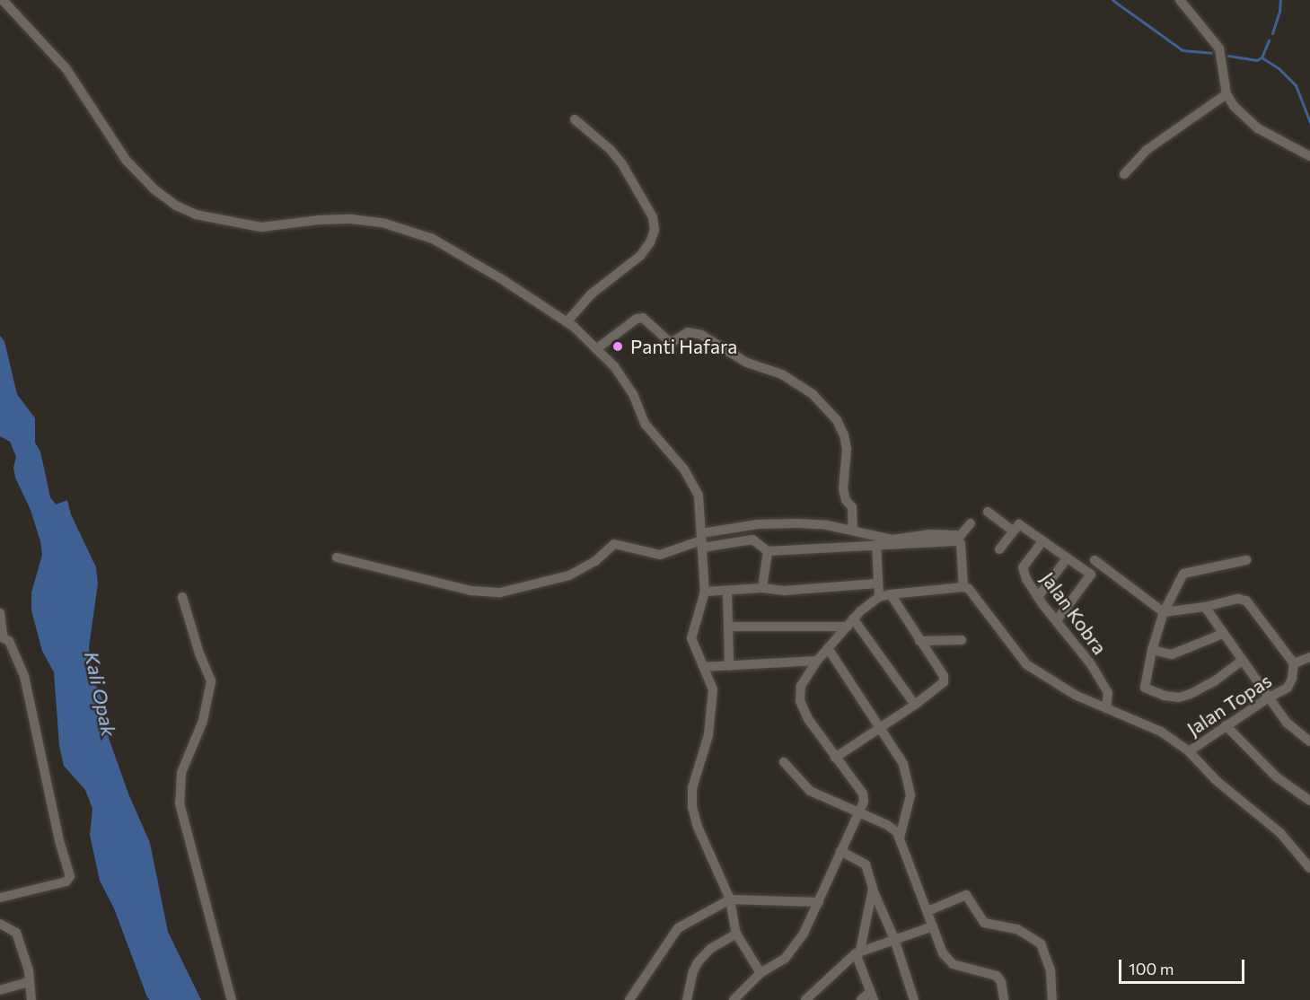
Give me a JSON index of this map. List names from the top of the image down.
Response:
{
  "streets": {
    "street": ["Jalan Kobra", "Jalan Topas"]
  },
  "water": ["Kali Opak"],
  "places": ["Panti Hafara"],
  "scale_bar": "100 m"
}
